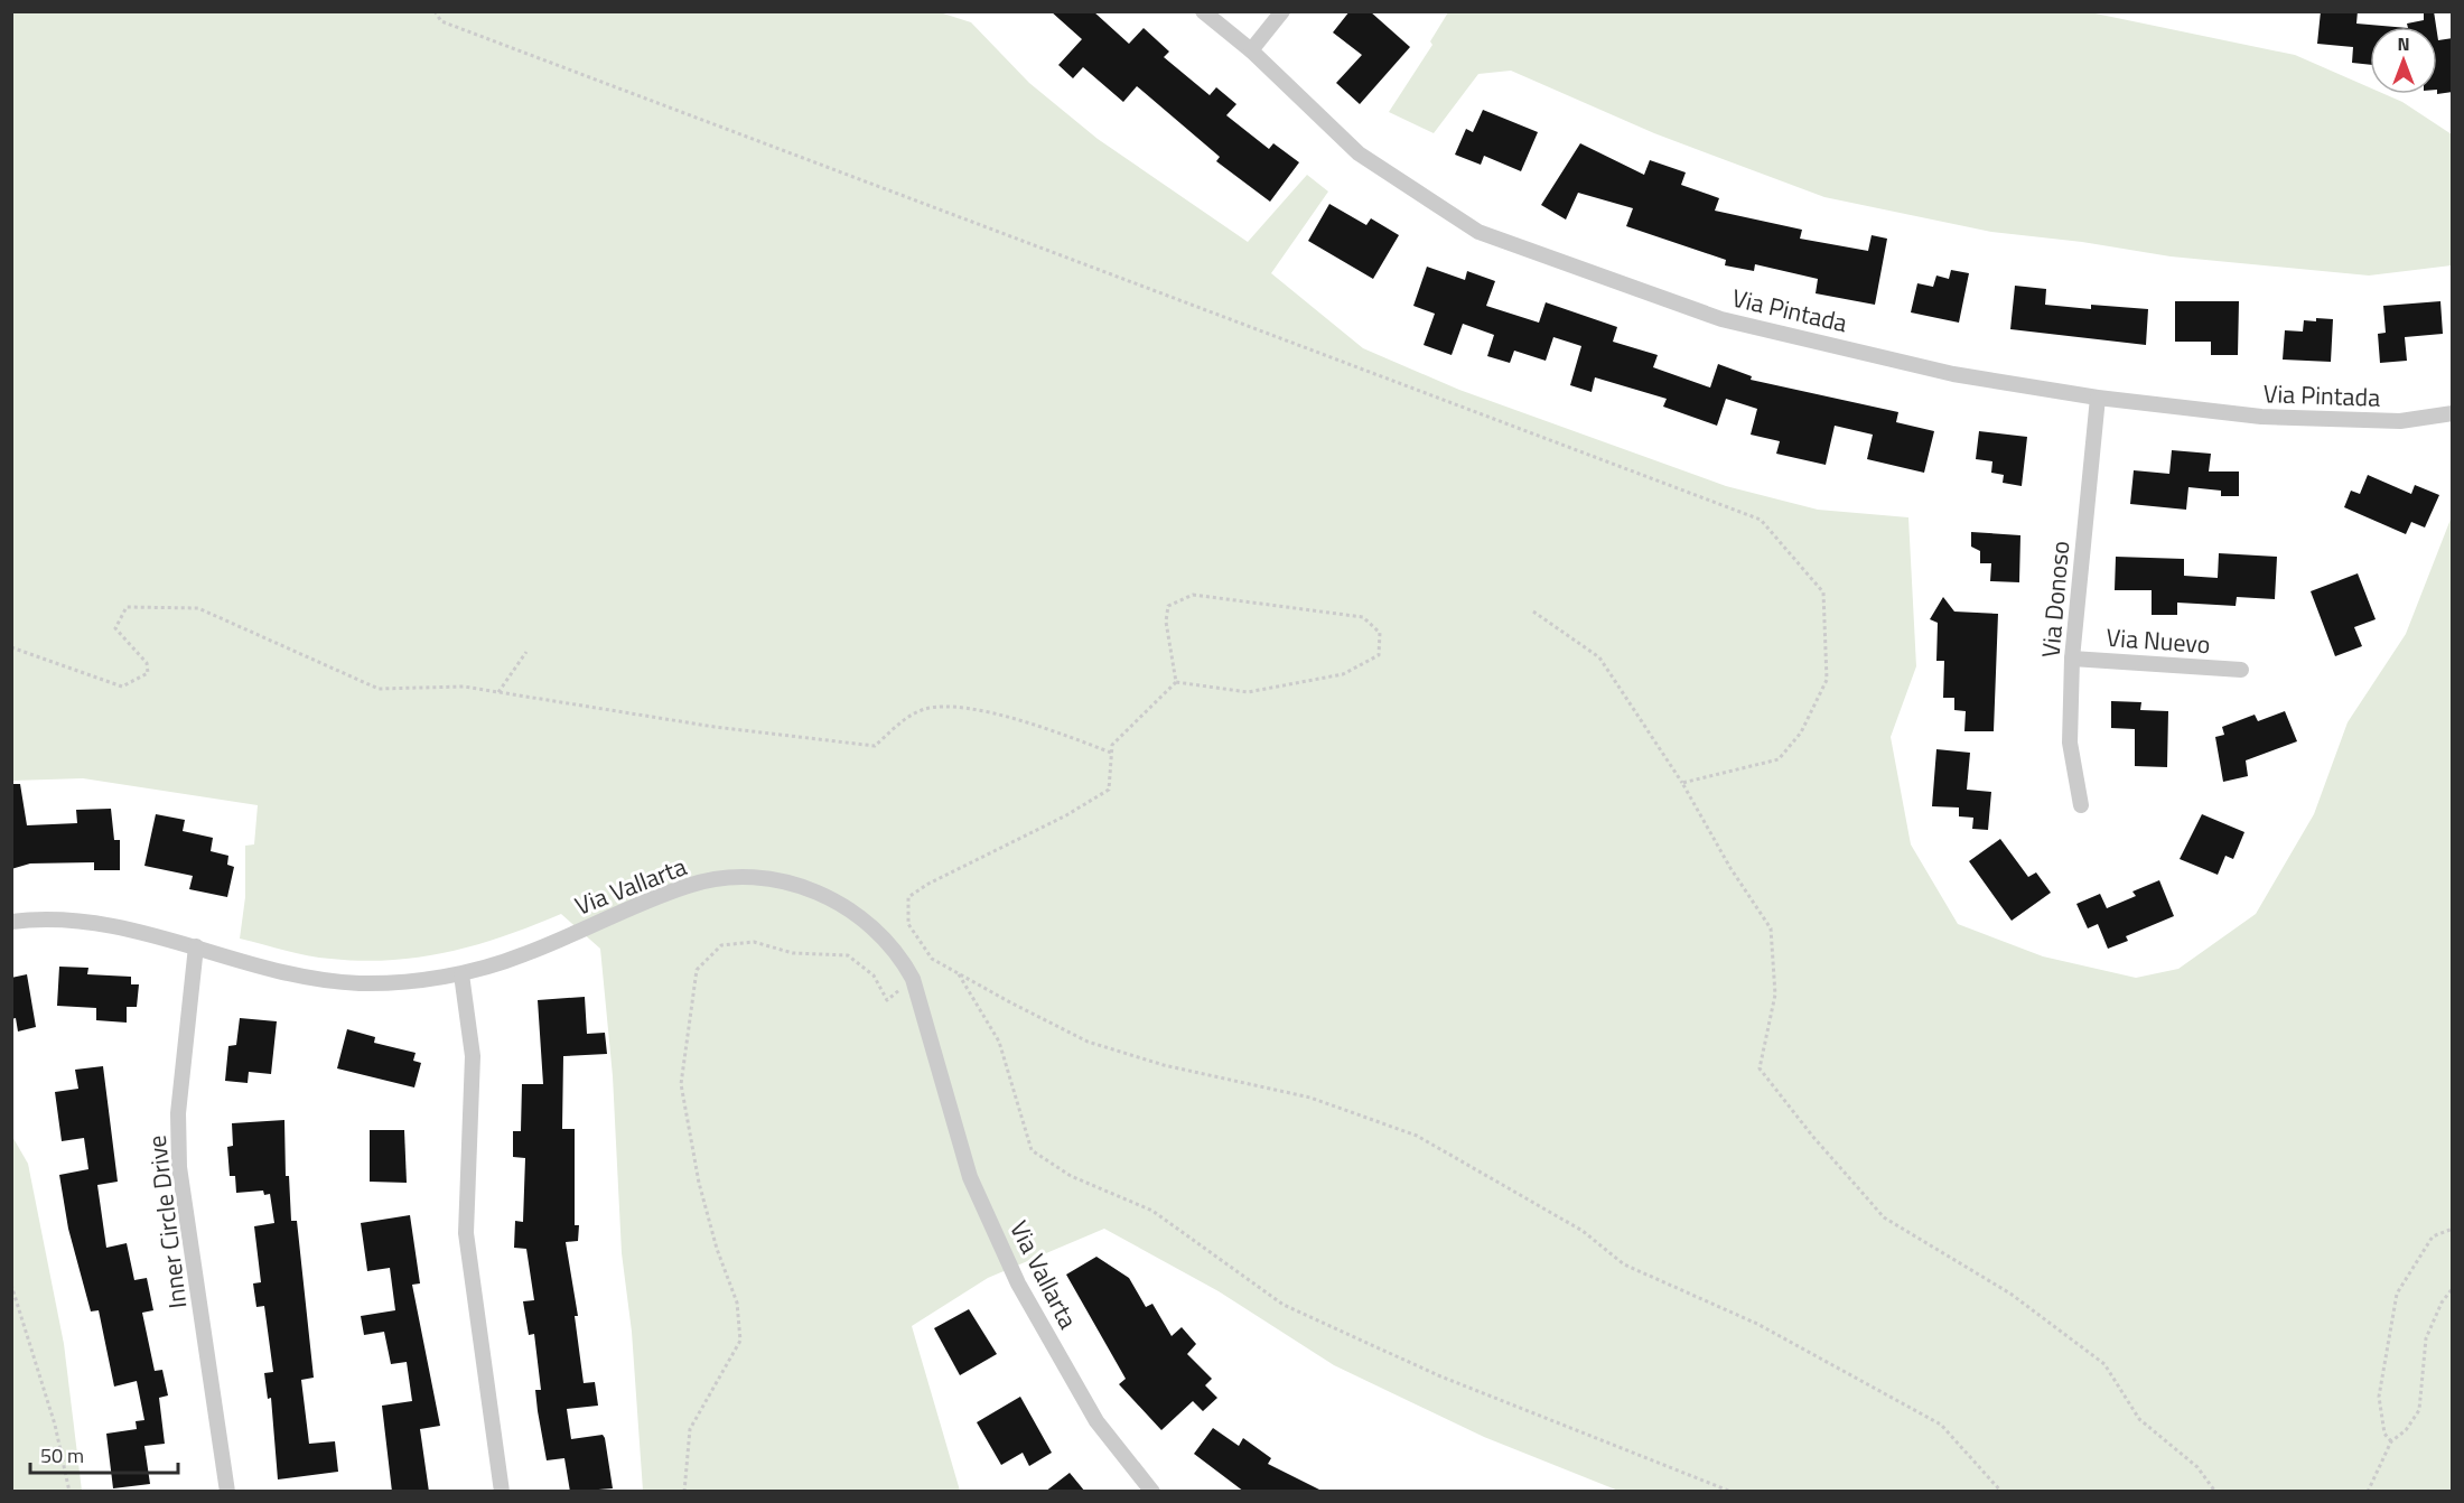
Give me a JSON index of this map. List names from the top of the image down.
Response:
{
  "streets": {
    "street": [
      "Via Pintada",
      "Via Donoso",
      "Via Nuevo",
      "Via Vallarta",
      "Inner Circle Drive"
    ]
  },
  "crossings": [
    ["Via Pintada", "Via Donoso"],
    ["Via Donoso", "Via Nuevo"],
    ["Via Vallarta", "Inner Circle Drive"]
  ],
  "scale_bar": "50 m",
  "north": "top"
}
